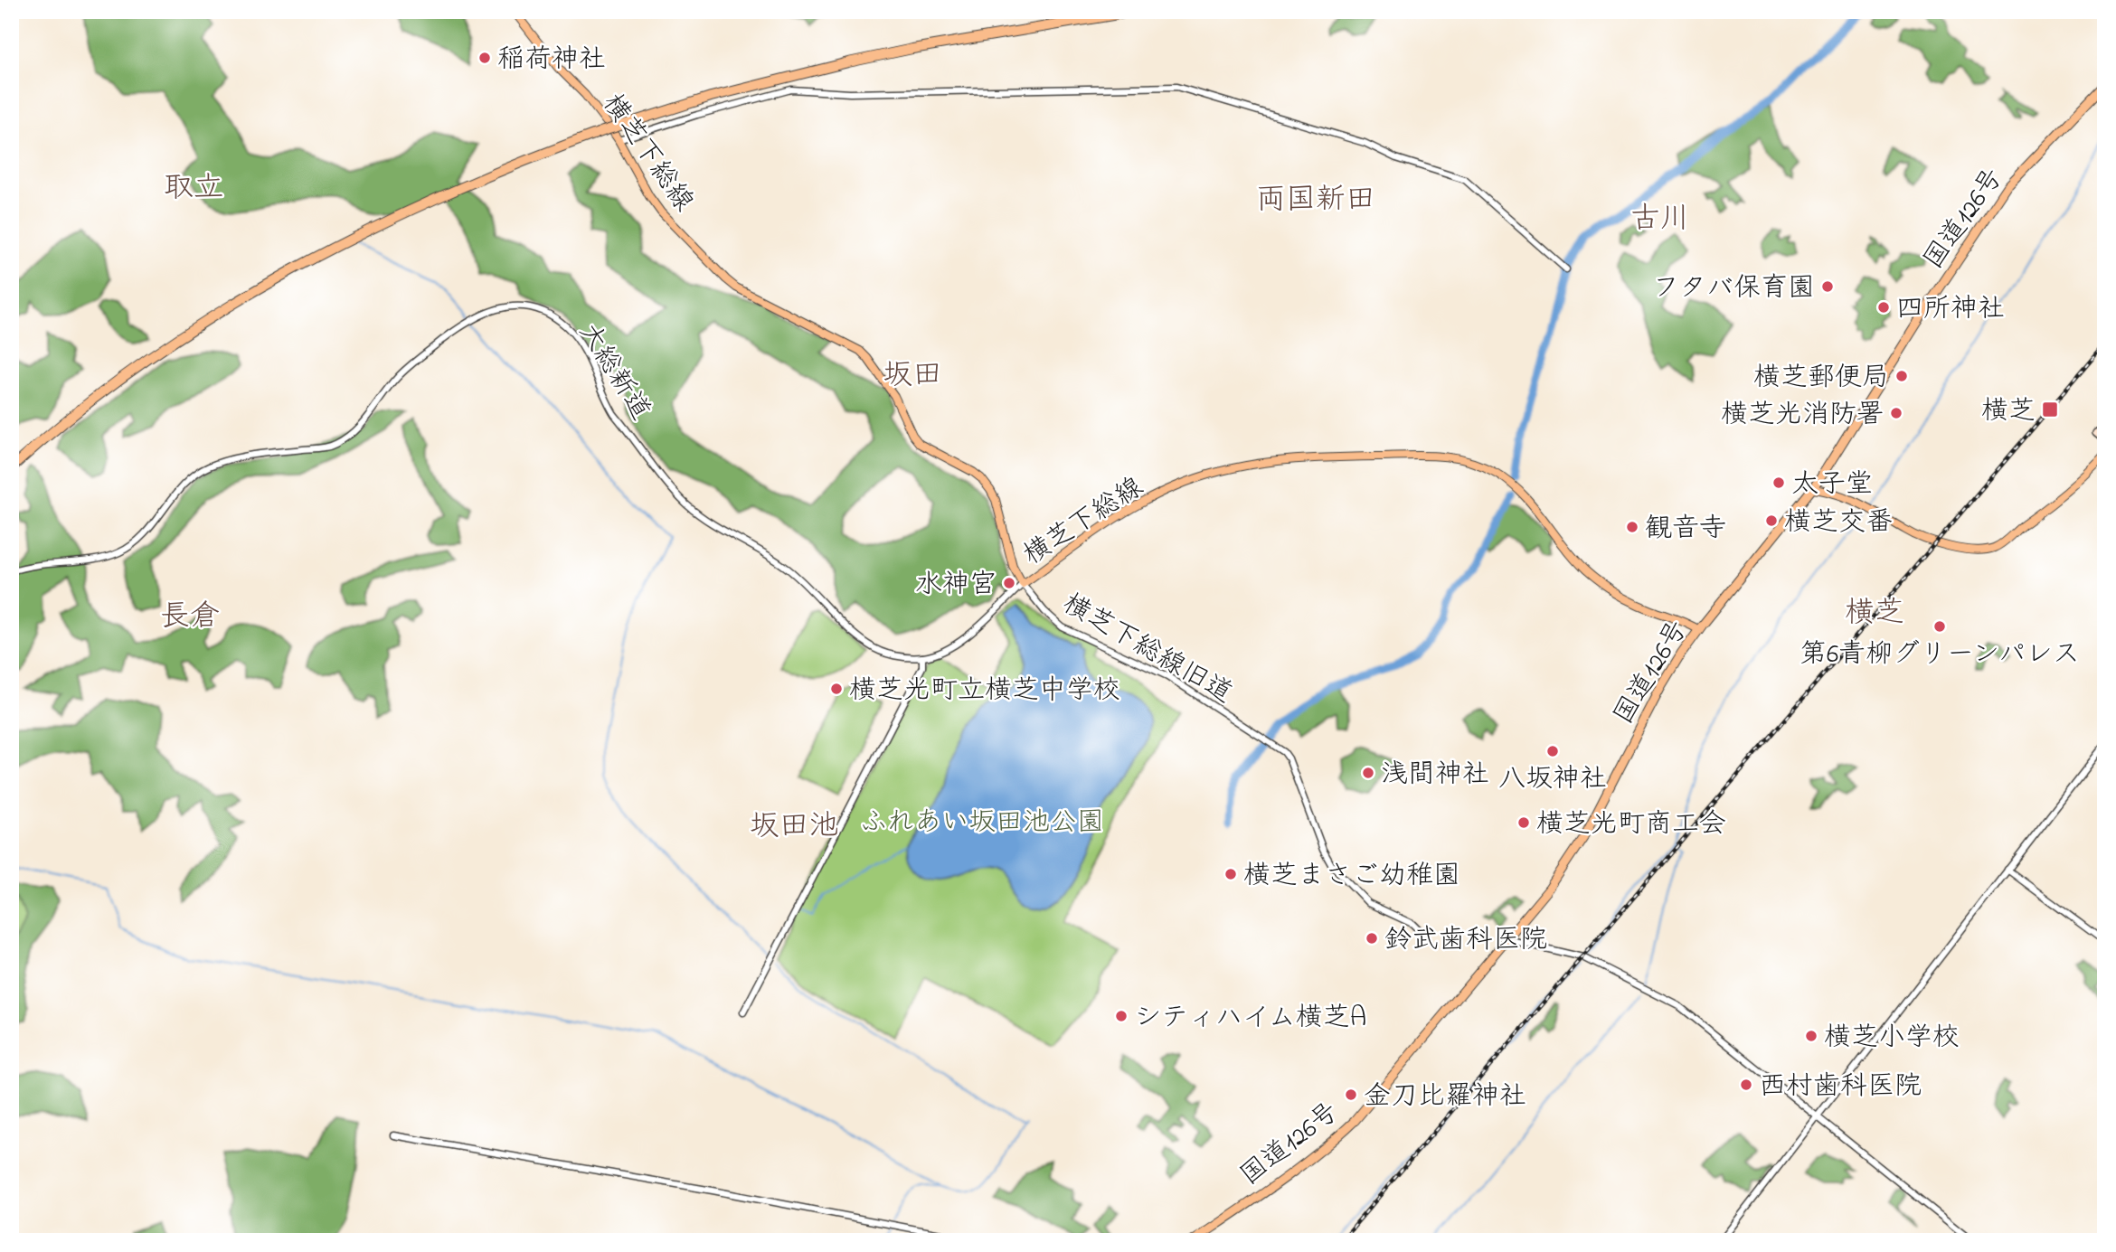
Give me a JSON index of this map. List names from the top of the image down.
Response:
{
  "streets": {
    "highway": ["国道126号"],
    "main road": ["横芝下総線"],
    "street": ["大総新道", "横芝下総線旧道"]
  },
  "crossings": [
    ["横芝下総線", "国道126号"],
    ["横芝下総線", "大総新道"],
    ["横芝下総線", "横芝下総線旧道"],
    ["大総新道", "横芝下総線旧道"]
  ],
  "districts": [
    "取立",
    "両国新田",
    "古川",
    "坂田",
    "横芝",
    "長倉",
    "坂田池"
  ],
  "parks": ["ふれあい坂田池公園"],
  "places": {
    "other": [
      "稲荷神社",
      "フタバ保育園",
      "四所神社",
      "横芝郵便局",
      "横芝光消防署",
      "太子堂",
      "横芝交番",
      "観音寺",
      "水神宮",
      "第6青柳グリーンパレス",
      "横芝光町立横芝中学校",
      "八坂神社",
      "浅間神社",
      "横芝光町商工会",
      "横芝まさご幼稚園",
      "鈴武歯科医院",
      "シティハイム横芝A",
      "横芝小学校",
      "西村歯科医院",
      "金刀比羅神社"
    ],
    "transit": ["横芝"]
  }
}
